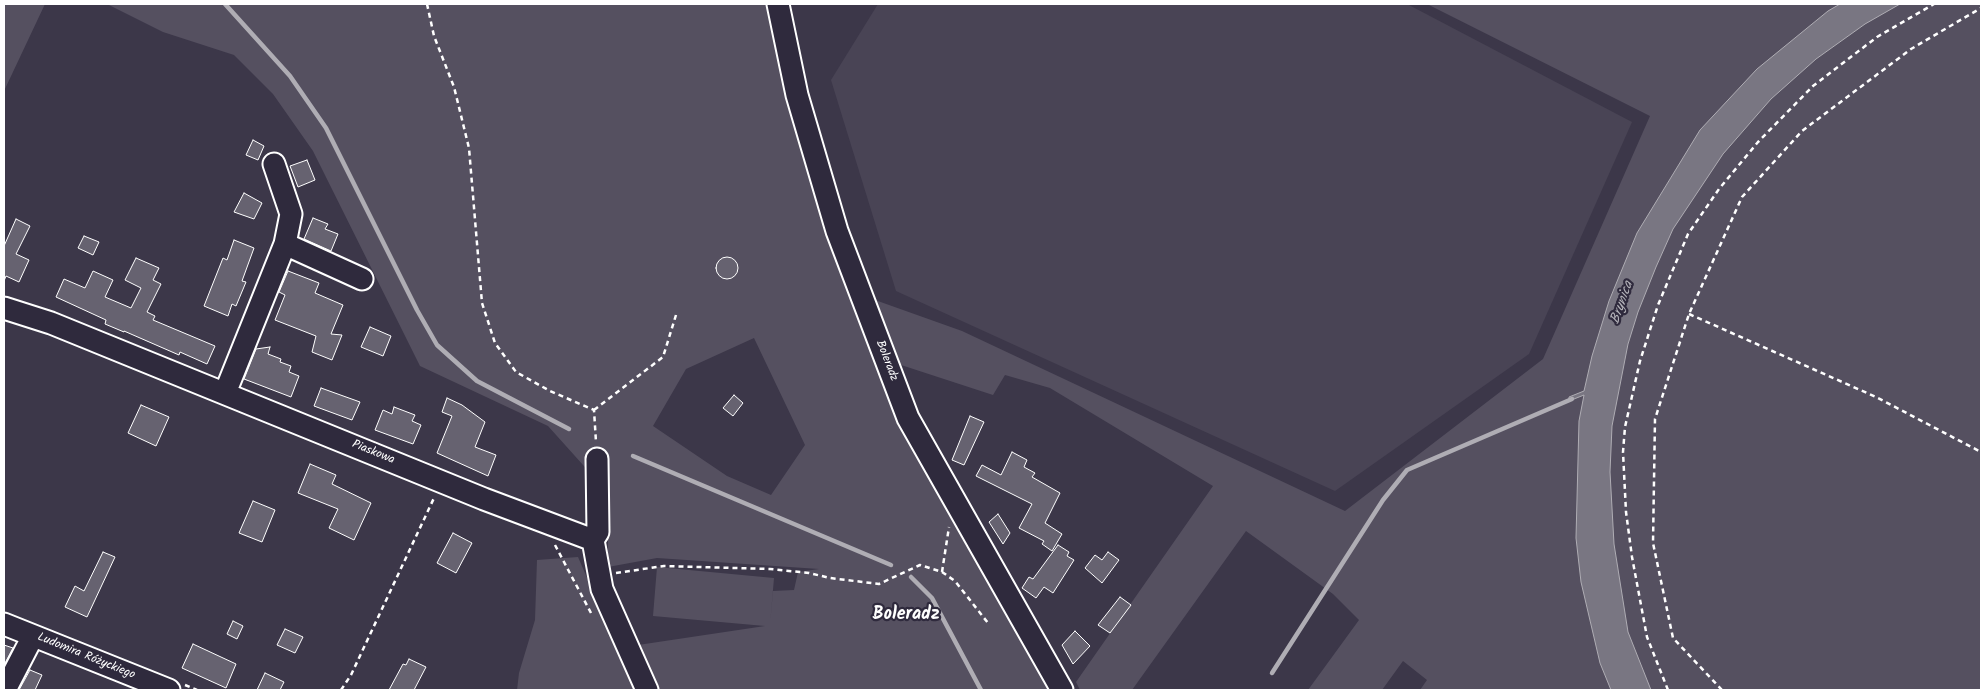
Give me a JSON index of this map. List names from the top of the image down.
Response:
{
  "streets": {
    "street": ["Boleradz", "Piaskowa", "Ludomira Różyckiego"]
  },
  "districts": ["Boleradz"],
  "water": ["Brynica"]
}
